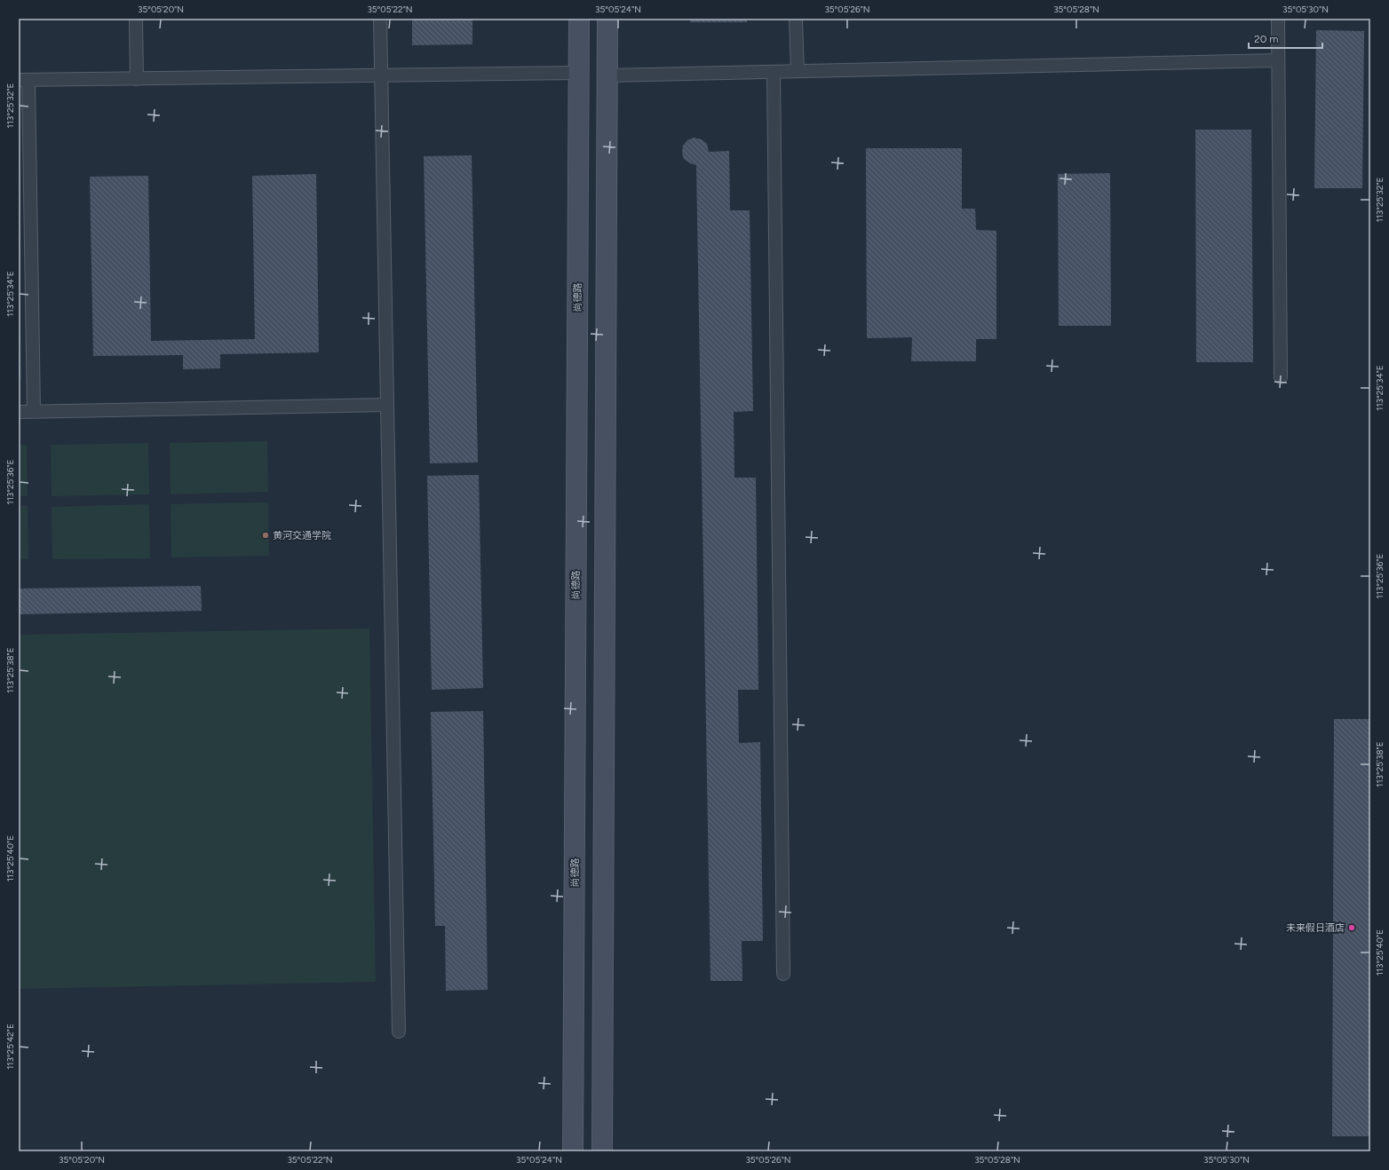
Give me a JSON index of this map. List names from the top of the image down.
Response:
{
  "streets": {
    "street": ["尚德路"]
  },
  "places": ["黄河交通学院", "未来假日酒店"],
  "scale_bar": "20 m",
  "coordinates": [
    "35°05'20\"N",
    "35°05'22\"N",
    "35°05'24\"N",
    "35°05'26\"N",
    "35°05'28\"N",
    "35°05'30\"N",
    "113°25'32\"E",
    "113°25'34\"E",
    "113°25'36\"E",
    "113°25'38\"E",
    "113°25'40\"E",
    "113°25'42\"E"
  ]
}
